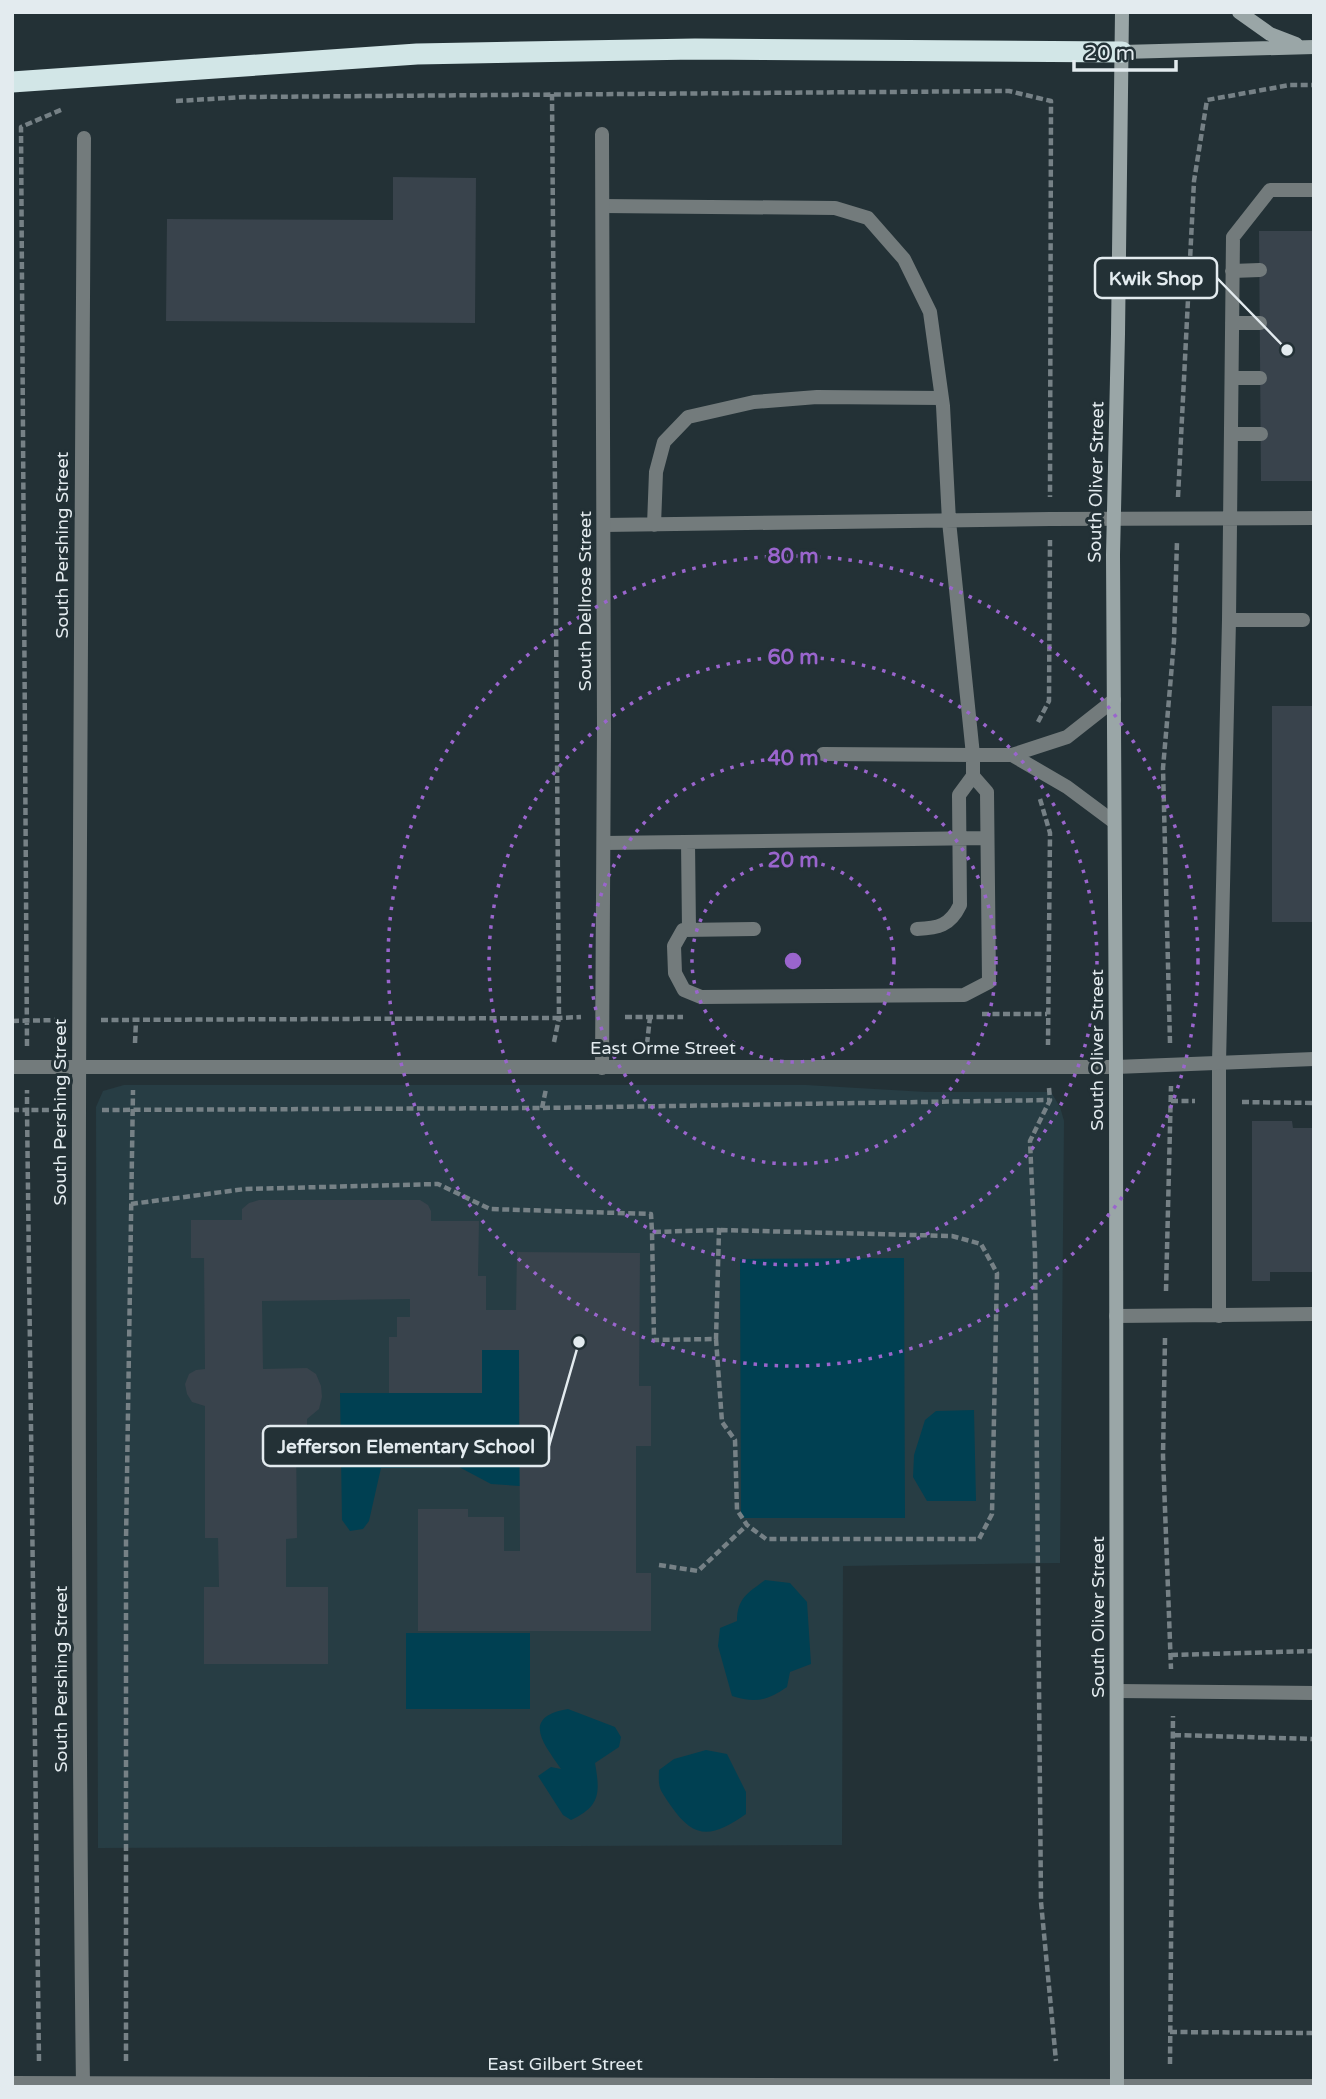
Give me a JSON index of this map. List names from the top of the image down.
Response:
{
  "streets": {
    "main road": ["South Oliver Street"],
    "street": [
      "South Pershing Street",
      "South Dellrose Street",
      "East Orme Street",
      "East Gilbert Street"
    ]
  },
  "crossings": [
    ["South Oliver Street", "East Orme Street"],
    ["South Oliver Street", "East Gilbert Street"],
    ["South Pershing Street", "East Orme Street"],
    ["South Pershing Street", "East Gilbert Street"],
    ["South Dellrose Street", "East Orme Street"]
  ],
  "places": ["Kwik Shop", "Jefferson Elementary School"],
  "scale_bar": "20 m",
  "rings": [
    "80 m",
    "60 m",
    "40 m",
    "20 m"
  ]
}
